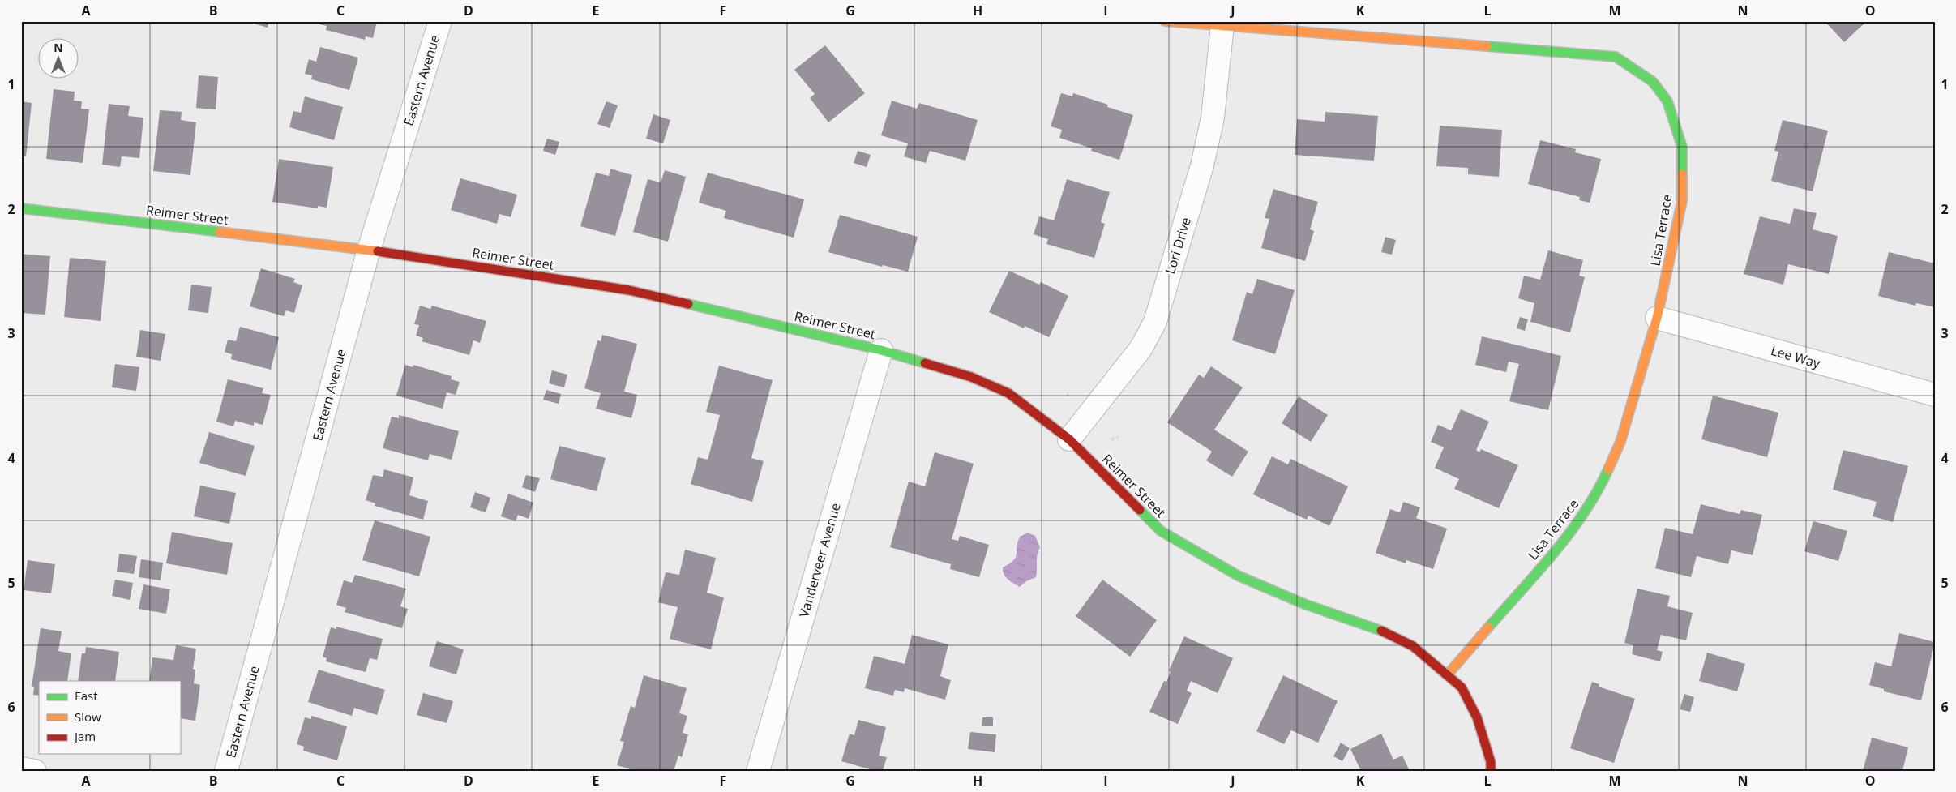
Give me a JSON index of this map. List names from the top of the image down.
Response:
{
  "streets": {
    "street": [
      "Eastern Avenue",
      "Reimer Street",
      "Lisa Terrace",
      "Lori Drive",
      "Lee Way",
      "Vanderveer Avenue"
    ]
  },
  "crossings": [
    ["Eastern Avenue", "Reimer Street"],
    ["Reimer Street", "Lisa Terrace"],
    ["Reimer Street", "Lori Drive"],
    ["Reimer Street", "Vanderveer Avenue"],
    ["Lisa Terrace", "Lori Drive"],
    ["Lisa Terrace", "Lee Way"]
  ],
  "legend": ["Fast", "Slow", "Jam"],
  "north": "top",
  "grid": {
    "columns": [
      "A",
      "B",
      "C",
      "D",
      "E",
      "F",
      "G",
      "H",
      "I",
      "J",
      "K",
      "L",
      "M",
      "N",
      "O"
    ],
    "rows": [
      "1",
      "2",
      "3",
      "4",
      "5",
      "6"
    ]
  }
}
